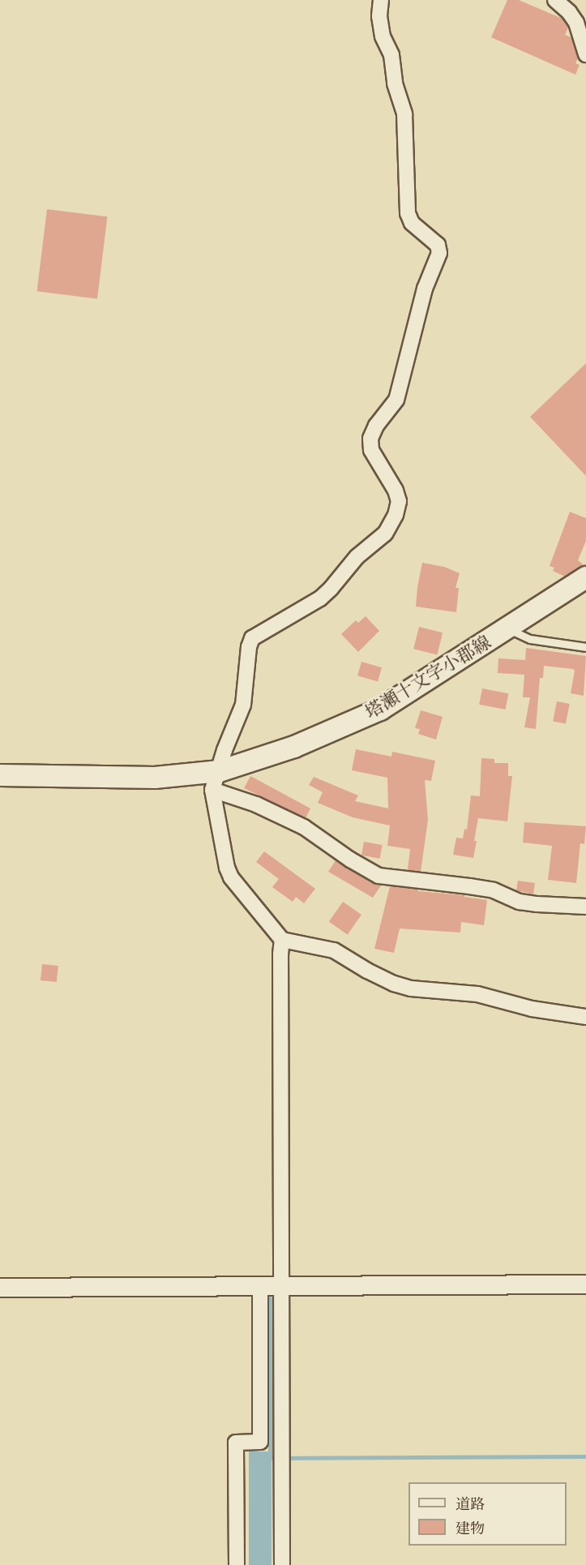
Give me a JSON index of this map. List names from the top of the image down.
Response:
{
  "streets": {
    "main road": ["塔瀬十文字小郡線"]
  },
  "legend": ["道路", "建物"]
}
